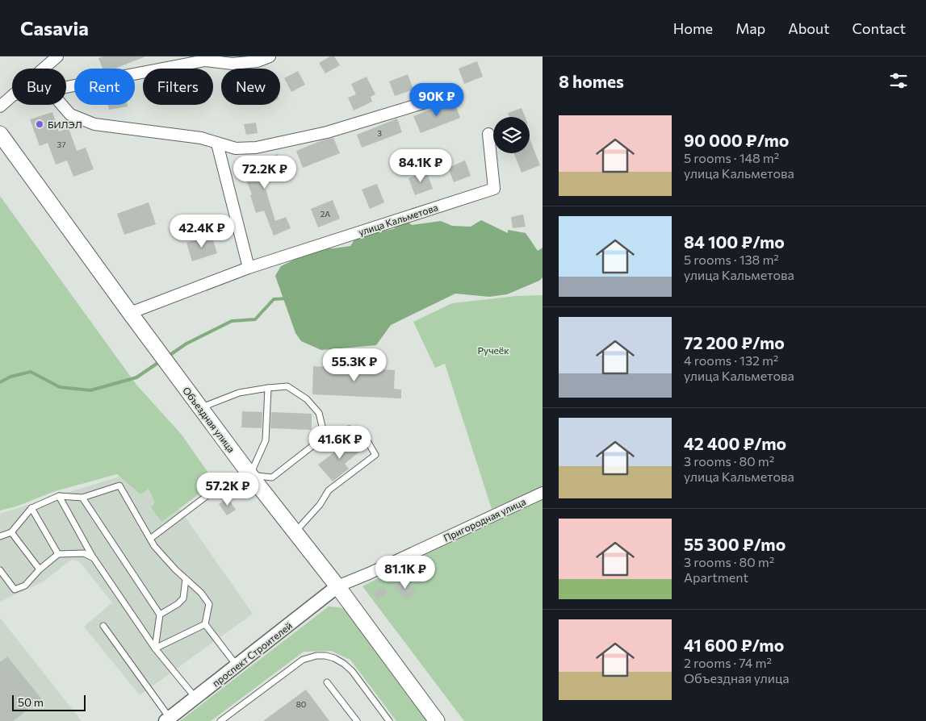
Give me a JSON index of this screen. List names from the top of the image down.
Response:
{
  "streets": {
    "main road": ["Объездная улица"],
    "street": ["улица Кальметова", "Пригородная улица", "проспект Строителей"]
  },
  "crossings": [
    ["улица Кальметова", "Объездная улица"],
    ["Объездная улица", "Пригородная улица"],
    ["Объездная улица", "проспект Строителей"],
    ["Пригородная улица", "проспект Строителей"]
  ],
  "parks": ["Ручеёк"],
  "places": ["БИЛЭЛ"],
  "house_numbers": [
    "3",
    "37",
    "2А",
    "80"
  ],
  "scale_bar": "50 m",
  "page": {
    "header": "Casavia",
    "nav": [
      "Home",
      "Map",
      "About",
      "Contact"
    ],
    "heading": "8 homes",
    "chip": [
      "Buy",
      "Rent",
      "Filters",
      "New"
    ],
    "price": [
      "90K ₽",
      "84.1K ₽",
      "72.2K ₽",
      "42.4K ₽",
      "55.3K ₽",
      "41.6K ₽",
      "57.2K ₽",
      "81.1K ₽"
    ],
    "list": [
      {
        "name": "90 000 ₽/mo",
        "note": "5 rooms · 148 m² · улица Кальметова"
      },
      {
        "name": "84 100 ₽/mo",
        "note": "5 rooms · 138 m² · улица Кальметова"
      },
      {
        "name": "72 200 ₽/mo",
        "note": "4 rooms · 132 m² · улица Кальметова"
      },
      {
        "name": "42 400 ₽/mo",
        "note": "3 rooms · 80 m² · улица Кальметова"
      },
      {
        "name": "55 300 ₽/mo",
        "note": "3 rooms · 80 m² · Apartment"
      },
      {
        "name": "41 600 ₽/mo",
        "note": "2 rooms · 74 m² · Объездная улица"
      }
    ],
    "scale": "50 m"
  }
}
